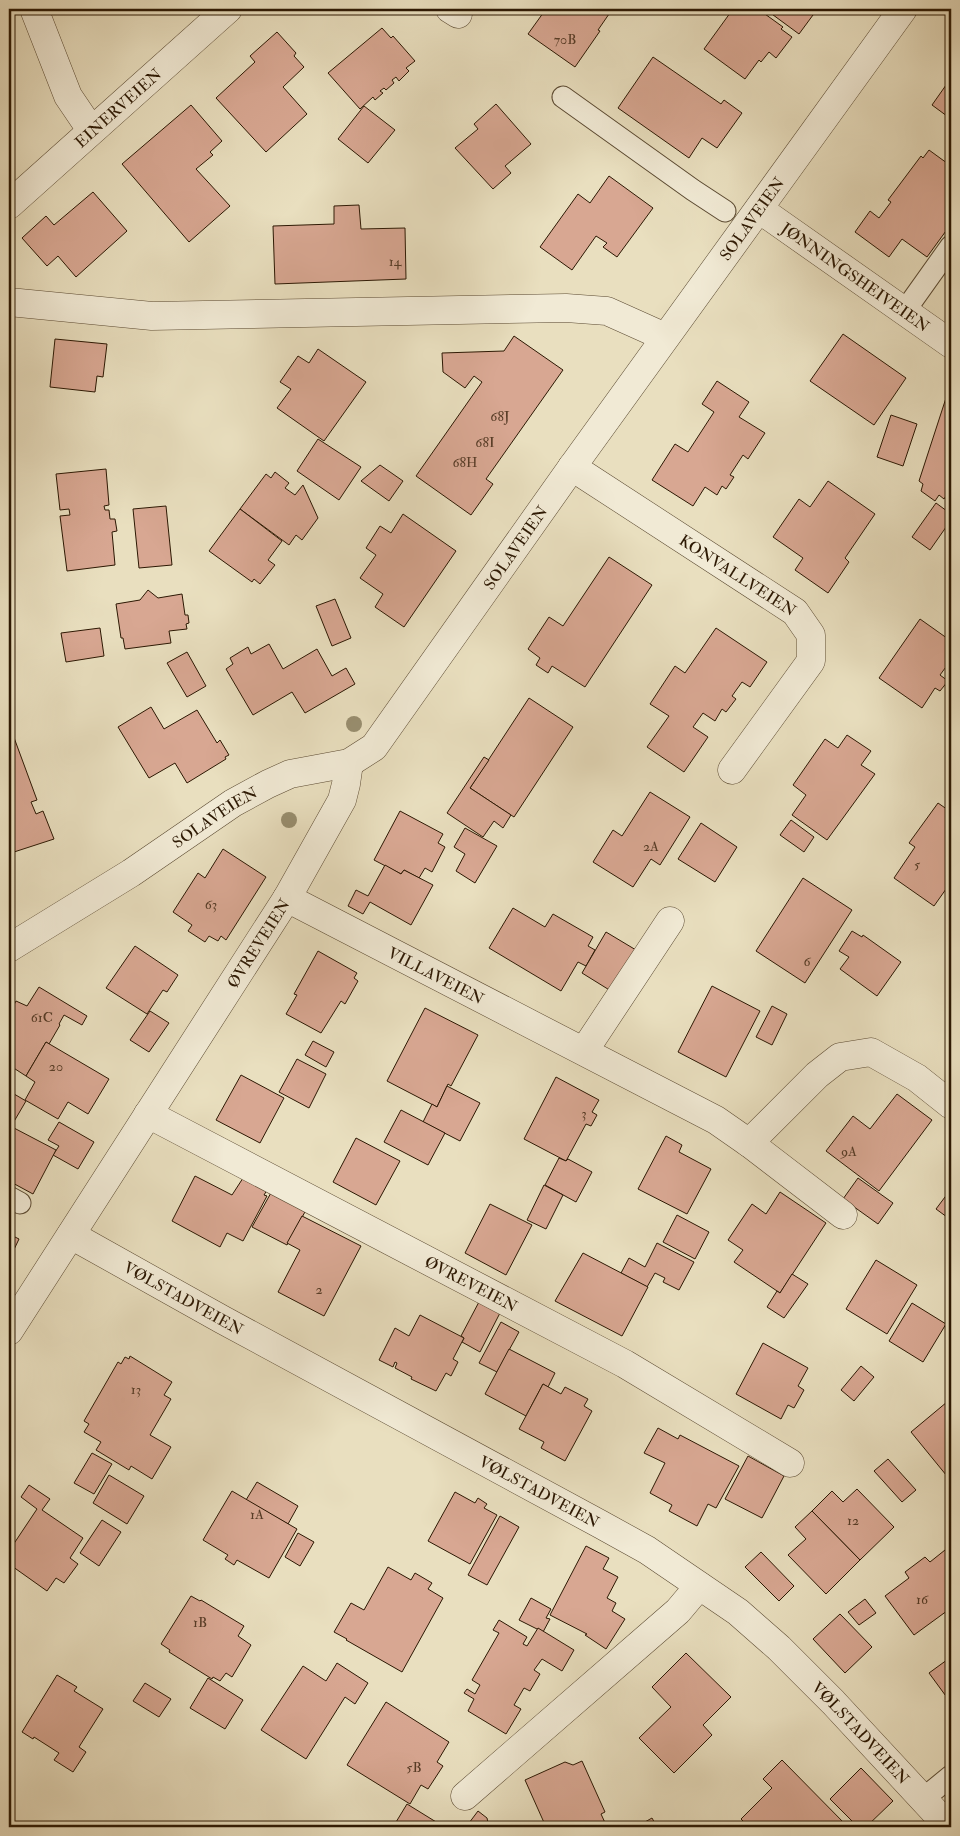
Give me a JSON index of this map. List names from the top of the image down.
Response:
{
  "streets": {
    "street": [
      "EINERVEIEN",
      "SOLAVEIEN",
      "JØNNINGSHEIVEIEN",
      "KONVALLVEIEN",
      "ØVREVEIEN",
      "VILLAVEIEN",
      "VØLSTADVEIEN"
    ]
  },
  "crossings": [
    ["SOLAVEIEN", "JØNNINGSHEIVEIEN"],
    ["SOLAVEIEN", "KONVALLVEIEN"],
    ["SOLAVEIEN", "ØVREVEIEN"],
    ["ØVREVEIEN", "VILLAVEIEN"],
    ["ØVREVEIEN", "VØLSTADVEIEN"]
  ],
  "house_numbers": [
    "70B",
    "14",
    "68J",
    "68I",
    "68H",
    "2A",
    "5",
    "63",
    "6",
    "61C",
    "20",
    "3",
    "9A",
    "2",
    "13",
    "1A",
    "12",
    "16",
    "1B",
    "5B"
  ]
}
